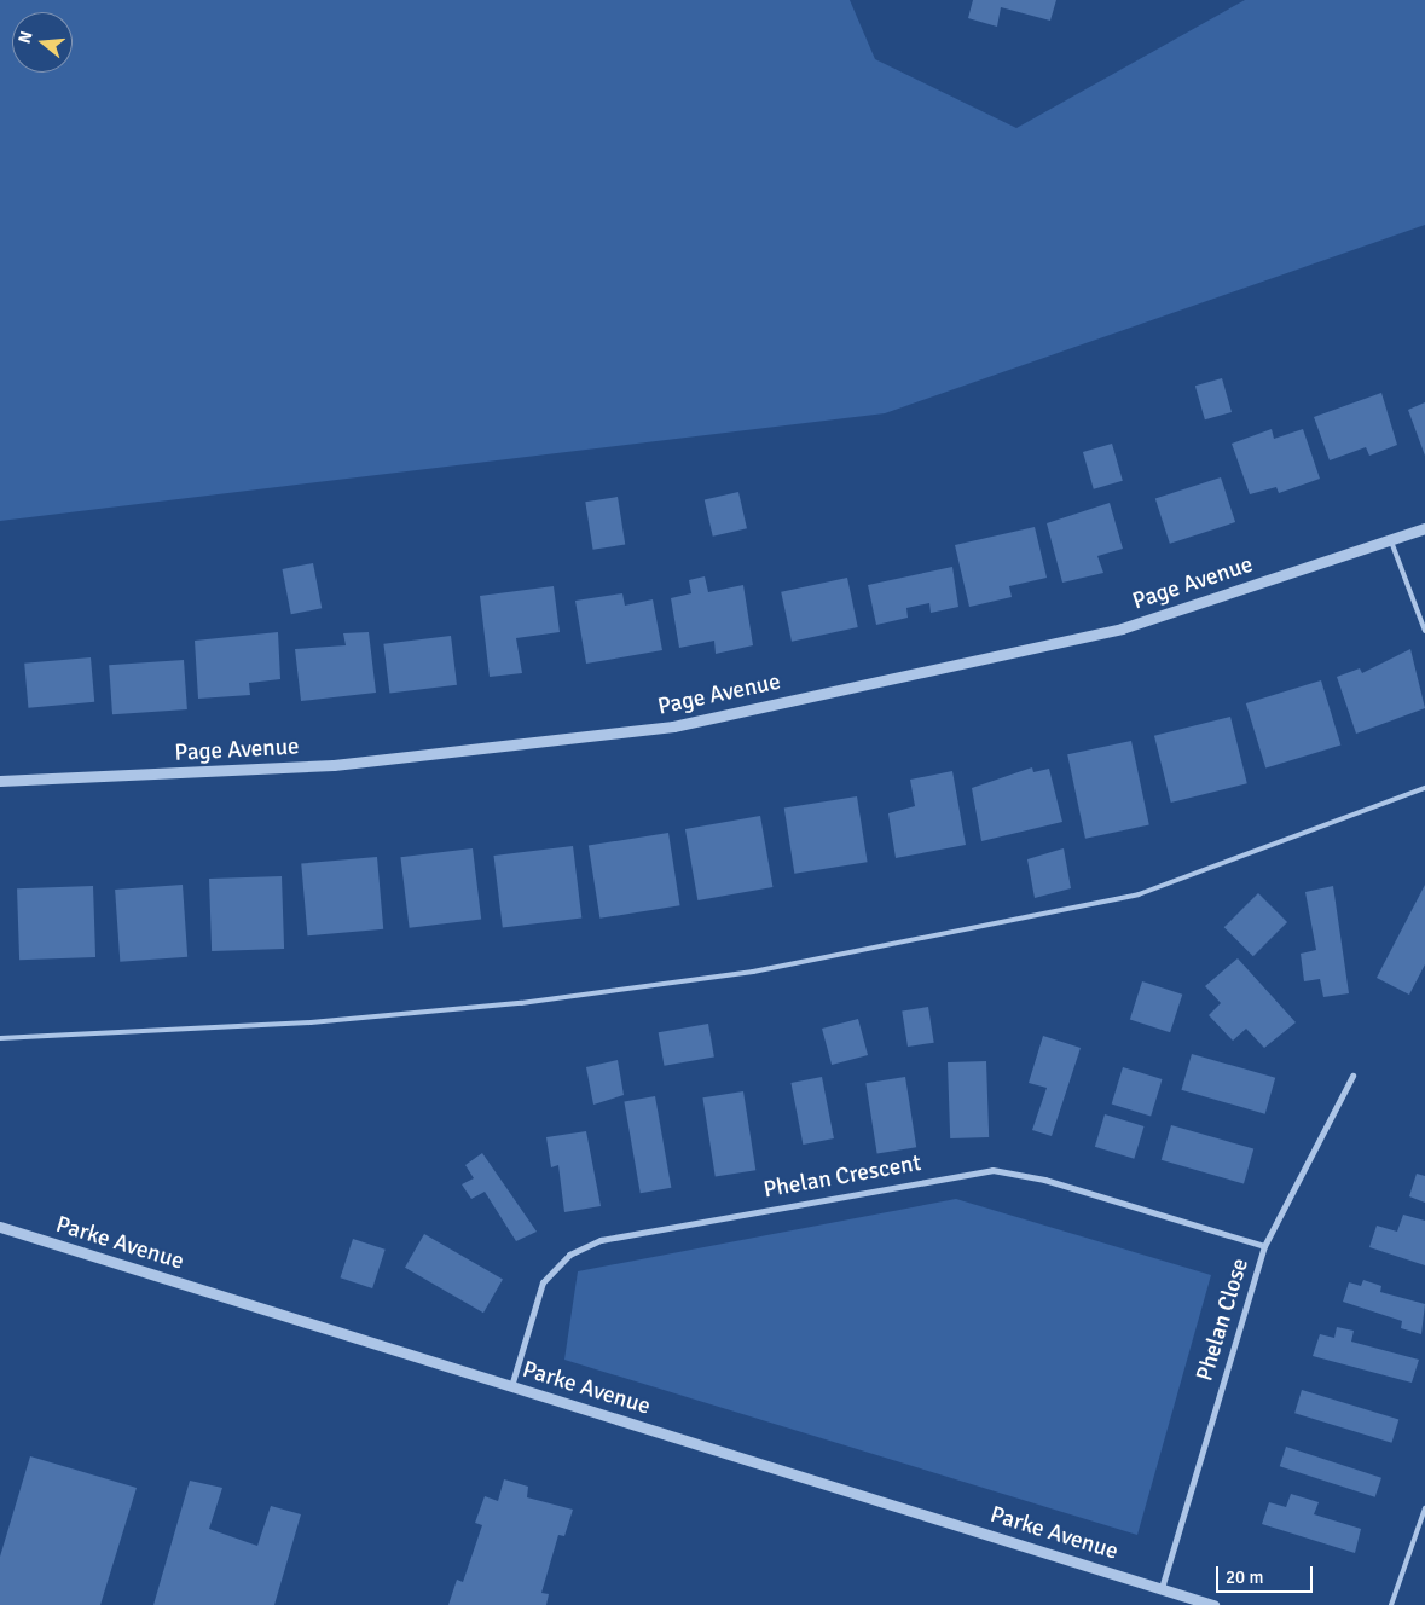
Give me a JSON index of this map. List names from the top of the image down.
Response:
{
  "streets": {
    "street": [
      "Page Avenue",
      "Phelan Crescent",
      "Parke Avenue",
      "Phelan Close"
    ]
  },
  "crossings": [
    ["Phelan Crescent", "Parke Avenue"],
    ["Phelan Crescent", "Phelan Close"],
    ["Parke Avenue", "Phelan Close"]
  ],
  "scale_bar": "20 m",
  "north": "left"
}
